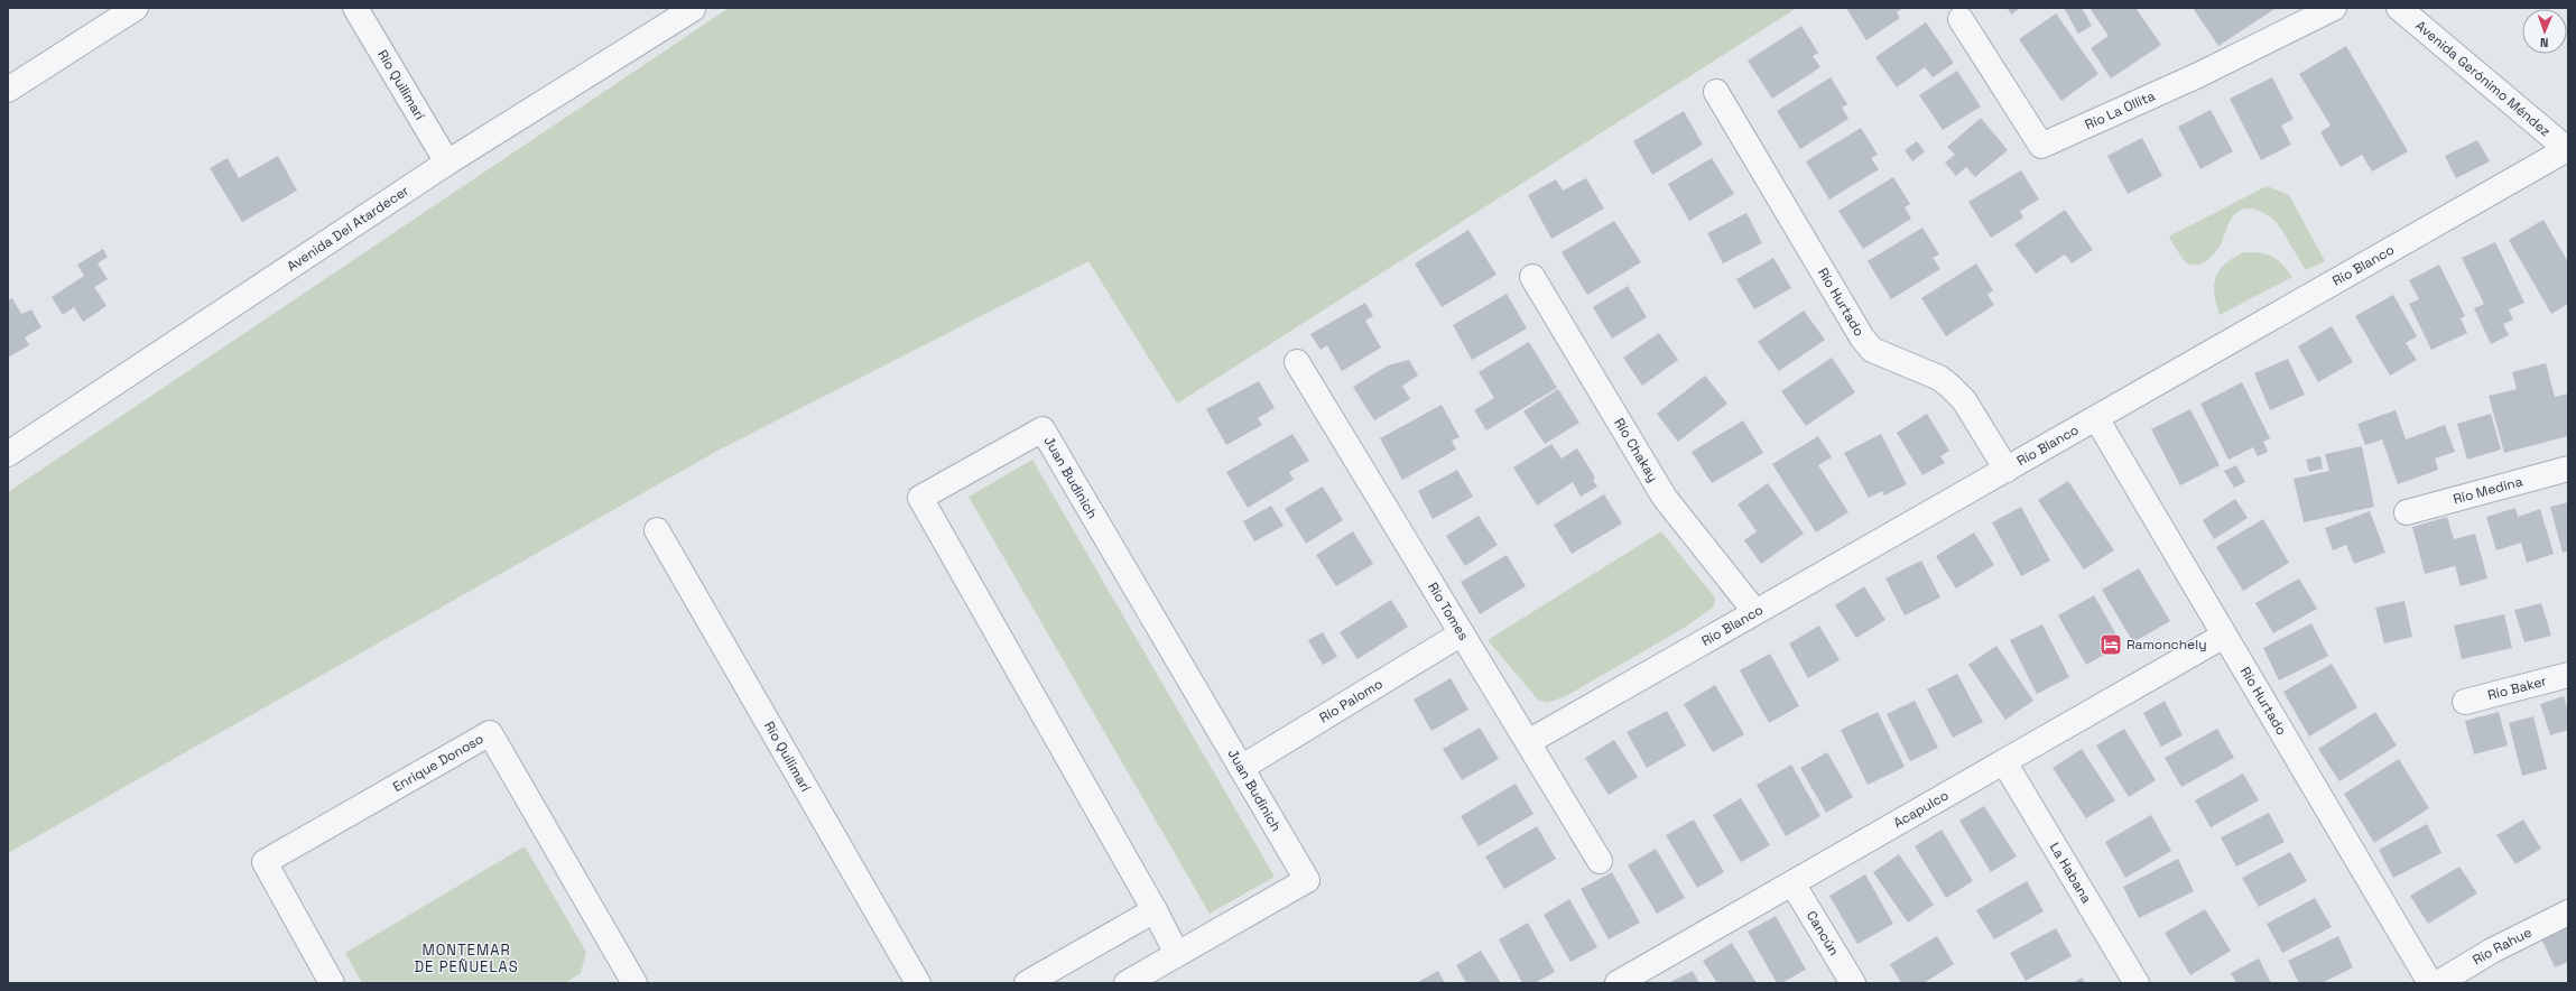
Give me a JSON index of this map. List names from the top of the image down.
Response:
{
  "streets": {
    "street": [
      "Avenida Gerónimo Méndez",
      "Río Quilimarí",
      "Río La Ollita",
      "Avenida Del Atardecer",
      "Río Blanco",
      "Río Hurtado",
      "Río Chakay",
      "Juan Budinich",
      "Río Medina",
      "Río Tomes",
      "Río Baker",
      "Río Palomo",
      "Enrique Donoso",
      "Acapulco",
      "La Habana",
      "Cancún",
      "Río Rahue"
    ]
  },
  "crossings": [
    ["Avenida Gerónimo Méndez", "Río Blanco"],
    ["Río Quilimarí", "Avenida Del Atardecer"],
    ["Río Blanco", "Río Hurtado"],
    ["Río Blanco", "Río Chakay"],
    ["Río Blanco", "Río Tomes"],
    ["Río Hurtado", "Acapulco"],
    ["Juan Budinich", "Río Palomo"],
    ["Río Tomes", "Río Palomo"],
    ["Acapulco", "La Habana"],
    ["Acapulco", "Cancún"]
  ],
  "districts": ["MONTEMAR DE PEÑUELAS"],
  "places": {
    "hotel": ["Ramonchely"]
  },
  "north": "bottom"
}
